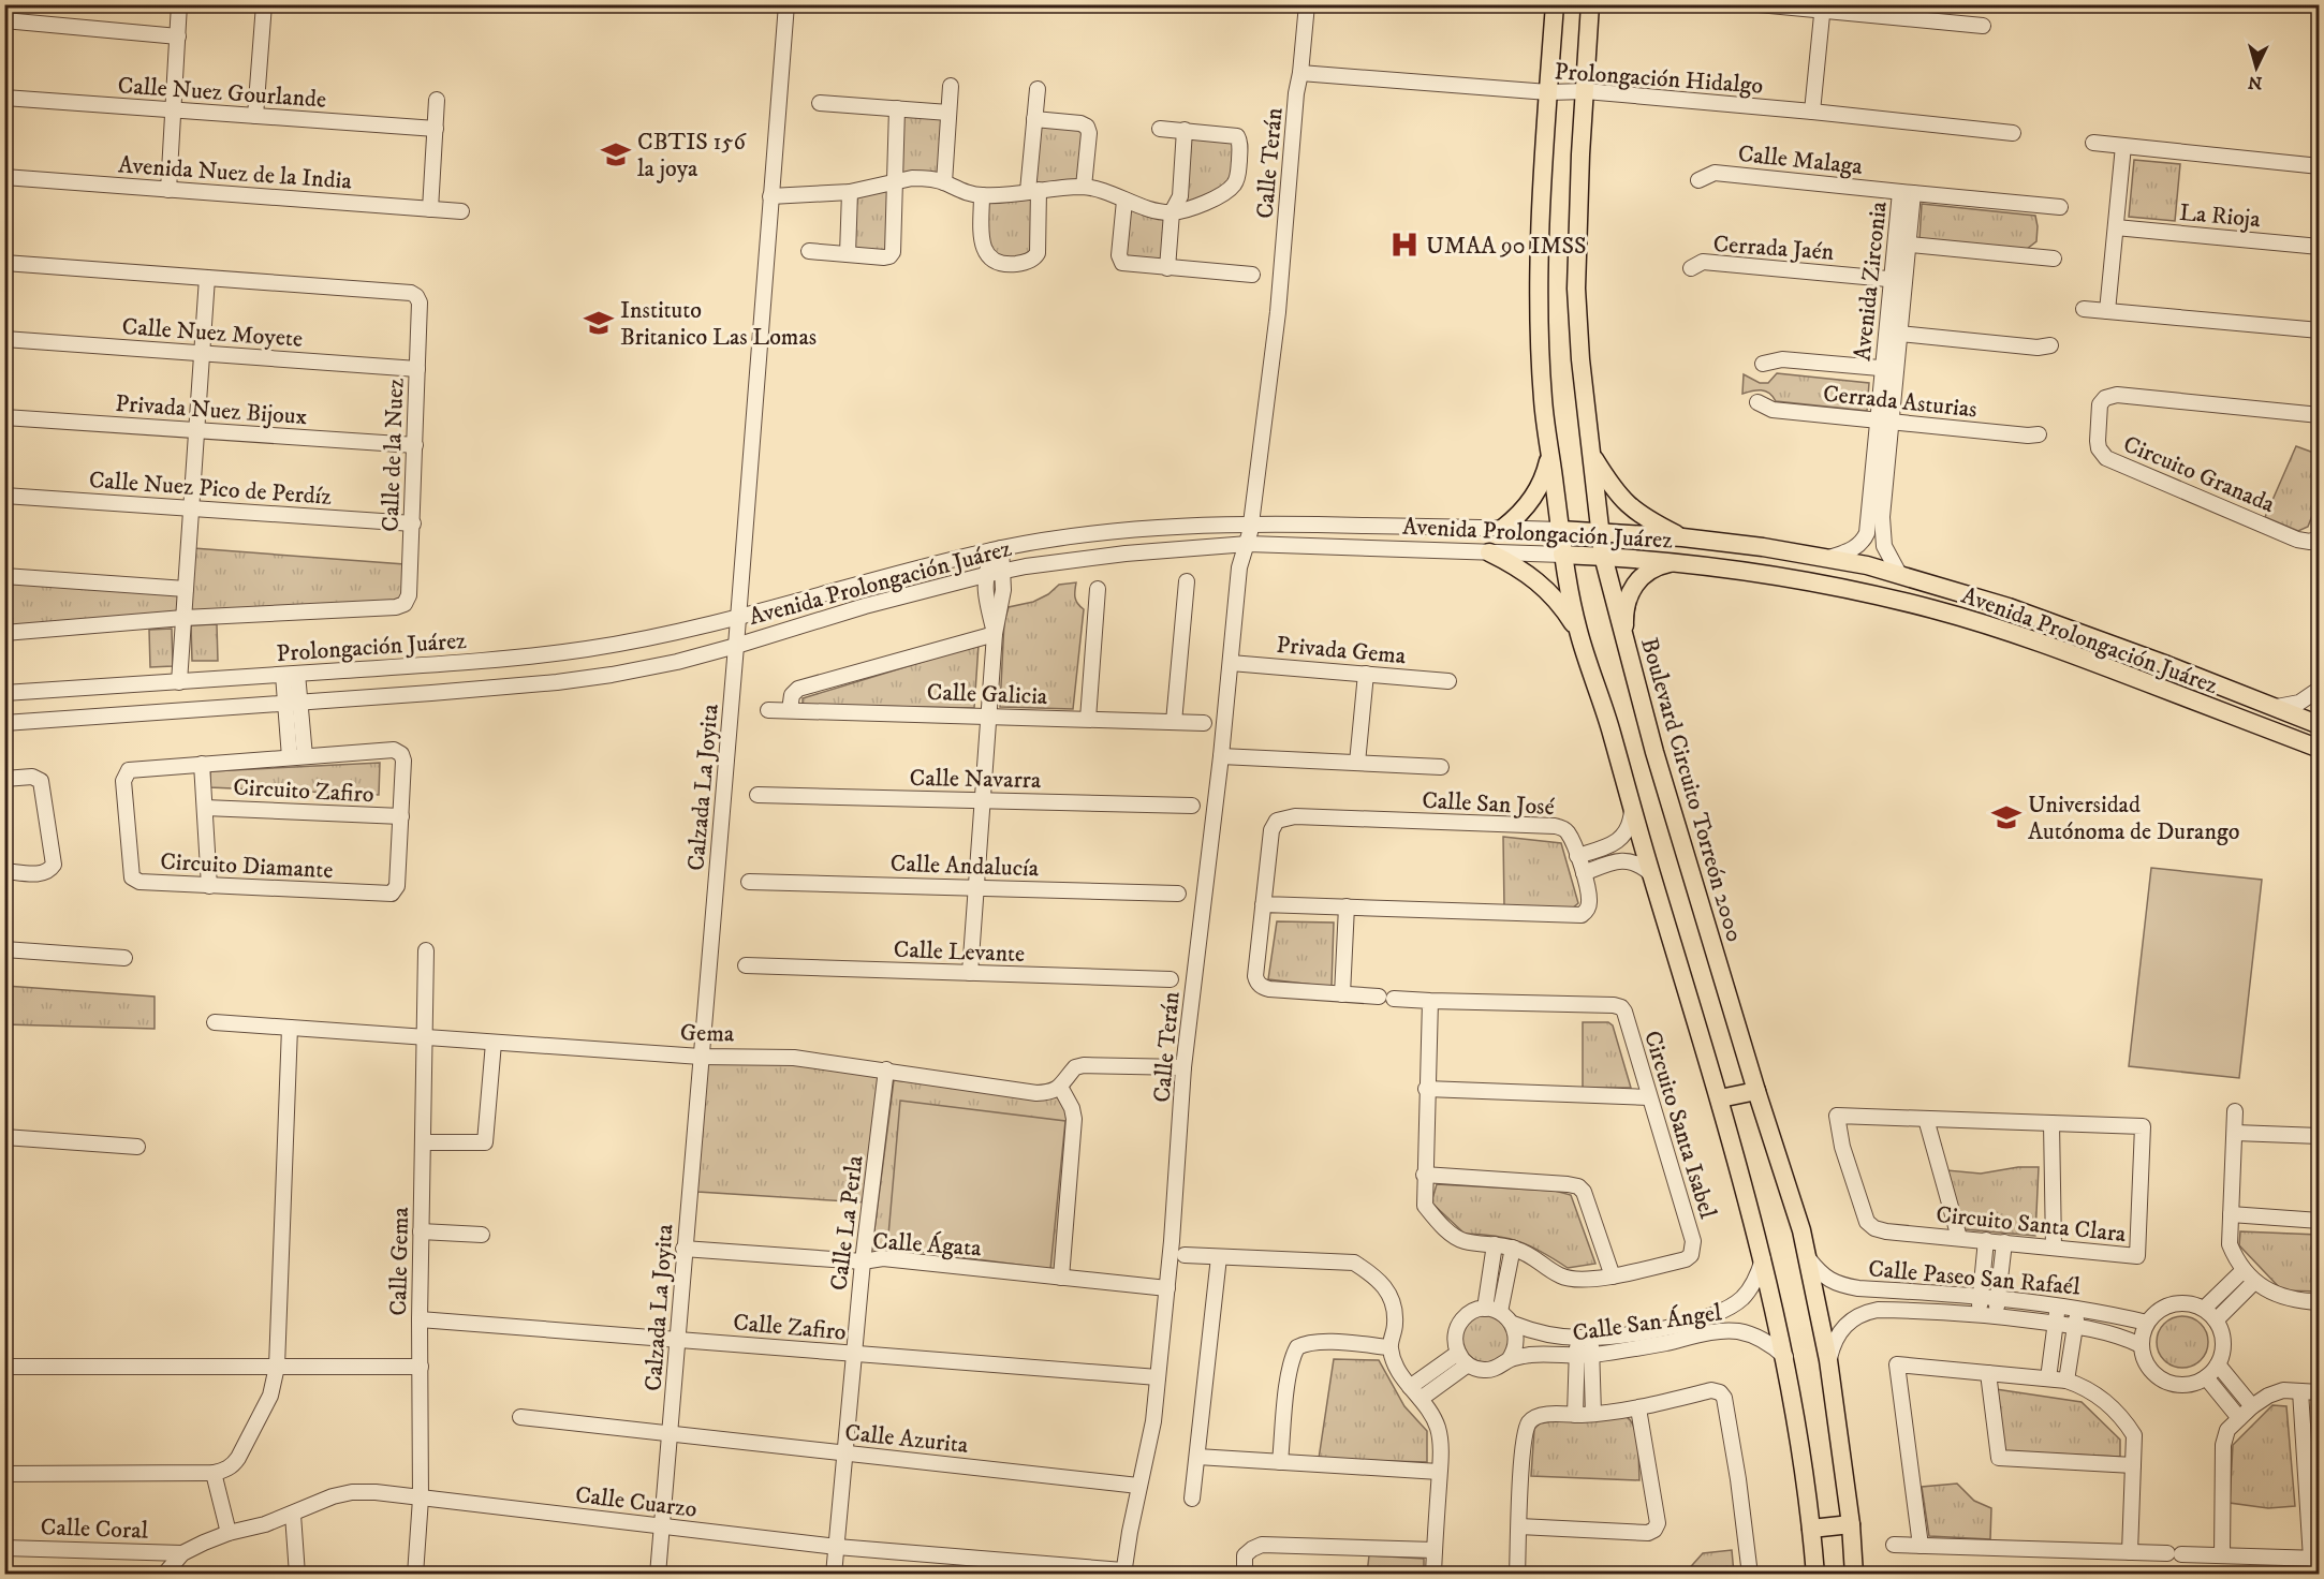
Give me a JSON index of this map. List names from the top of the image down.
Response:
{
  "streets": {
    "main road": ["Avenida Prolongación Juárez", "Boulevard Circuito Torreón 2000"],
    "street": [
      "Prolongación Hidalgo",
      "Calle Nuez Gourlande",
      "Calle Malaga",
      "Calle Terán",
      "Avenida Nuez de la India",
      "La Rioja",
      "Cerrada Jaén",
      "Avenida Zirconia",
      "Calle Nuez Moyete",
      "Cerrada Asturias",
      "Privada Nuez Bijoux",
      "Calle de la Nuez",
      "Circuito Granada",
      "Calle Nuez Pico de Perdíz",
      "Prolongación Juárez",
      "Privada Gema",
      "Calle Galicia",
      "Calle Navarra",
      "Calzada La Joyita",
      "Circuito Zafiro",
      "Calle San José",
      "Circuito Diamante",
      "Calle Andalucía",
      "Calle Levante",
      "Gema",
      "Circuito Santa Isabel",
      "Calle La Perla",
      "Circuito Santa Clara",
      "Calle Ágata",
      "Calle Gema",
      "Calle Paseo San Rafaél",
      "Calle San Ángel",
      "Calle Zafiro",
      "Calle Azurita",
      "Calle Cuarzo",
      "Calle Coral"
    ]
  },
  "crossings": [
    ["Prolongación Hidalgo", "Calle Terán"],
    ["Prolongación Hidalgo", "Boulevard Circuito Torreón 2000"],
    ["Calle Malaga", "Avenida Zirconia"],
    ["Calle Terán", "Avenida Prolongación Juárez"],
    ["Calle Terán", "Privada Gema"],
    ["Calle Terán", "Calle San José"],
    ["Calle Terán", "Calle Ágata"],
    ["Calle Terán", "Calle Zafiro"],
    ["Calle Terán", "Calle Azurita"],
    ["Calle Terán", "Calle Cuarzo"],
    ["Cerrada Jaén", "Avenida Zirconia"],
    ["Avenida Zirconia", "Cerrada Asturias"],
    ["Avenida Zirconia", "Avenida Prolongación Juárez"],
    ["Calle Nuez Moyete", "Calle de la Nuez"],
    ["Privada Nuez Bijoux", "Calle de la Nuez"],
    ["Calle de la Nuez", "Calle Nuez Pico de Perdíz"],
    ["Avenida Prolongación Juárez", "Prolongación Juárez"],
    ["Avenida Prolongación Juárez", "Calzada La Joyita"],
    ["Avenida Prolongación Juárez", "Boulevard Circuito Torreón 2000"],
    ["Prolongación Juárez", "Calzada La Joyita"],
    ["Calzada La Joyita", "Gema"],
    ["Calzada La Joyita", "Calle Ágata"],
    ["Calzada La Joyita", "Calle Zafiro"],
    ["Calzada La Joyita", "Calle Azurita"],
    ["Calzada La Joyita", "Calle Cuarzo"],
    ["Circuito Zafiro", "Circuito Diamante"],
    ["Boulevard Circuito Torreón 2000", "Calle Paseo San Rafaél"],
    ["Calle San José", "Circuito Santa Isabel"],
    ["Gema", "Calle La Perla"],
    ["Gema", "Calle Gema"],
    ["Calle La Perla", "Calle Ágata"],
    ["Calle La Perla", "Calle Zafiro"],
    ["Calle La Perla", "Calle Azurita"],
    ["Calle La Perla", "Calle Cuarzo"],
    ["Calle Gema", "Calle Zafiro"],
    ["Calle Gema", "Calle Cuarzo"],
    ["Calle Cuarzo", "Calle Coral"]
  ],
  "places": {
    "school or university": ["CBTIS 156 la joya", "Instituto Britanico Las Lomas", "Universidad Autónoma de Durango"],
    "hospital": ["UMAA 90 IMSS"]
  },
  "north": "bottom"
}
